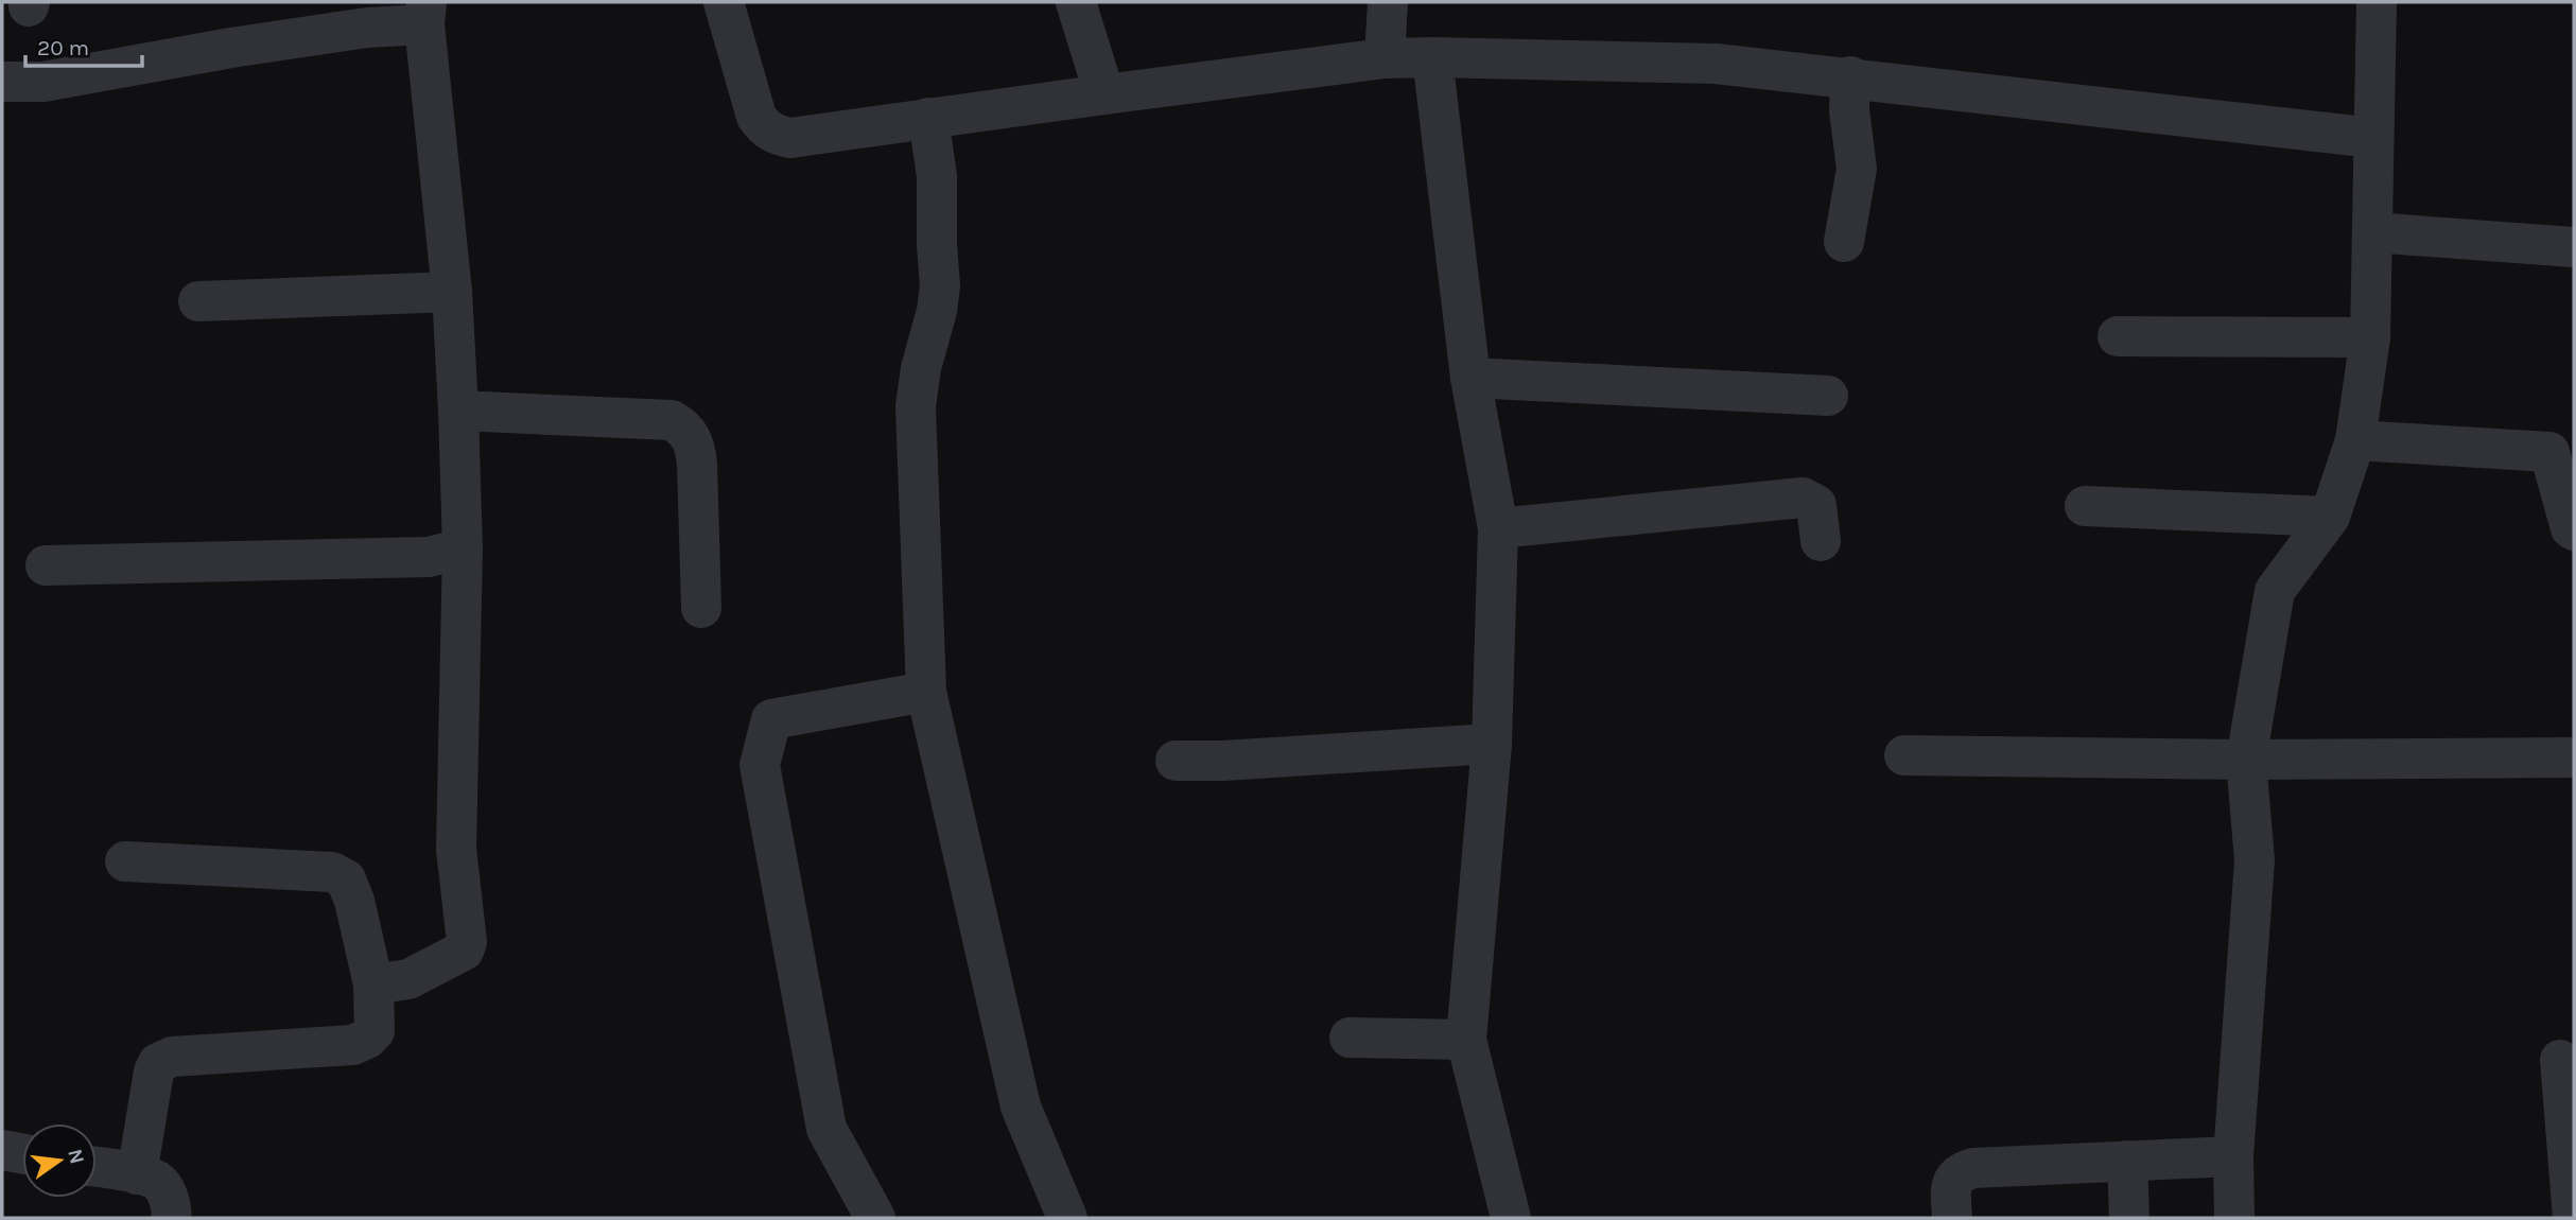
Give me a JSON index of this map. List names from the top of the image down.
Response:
{
  "scale_bar": "20 m",
  "north": "right"
}
